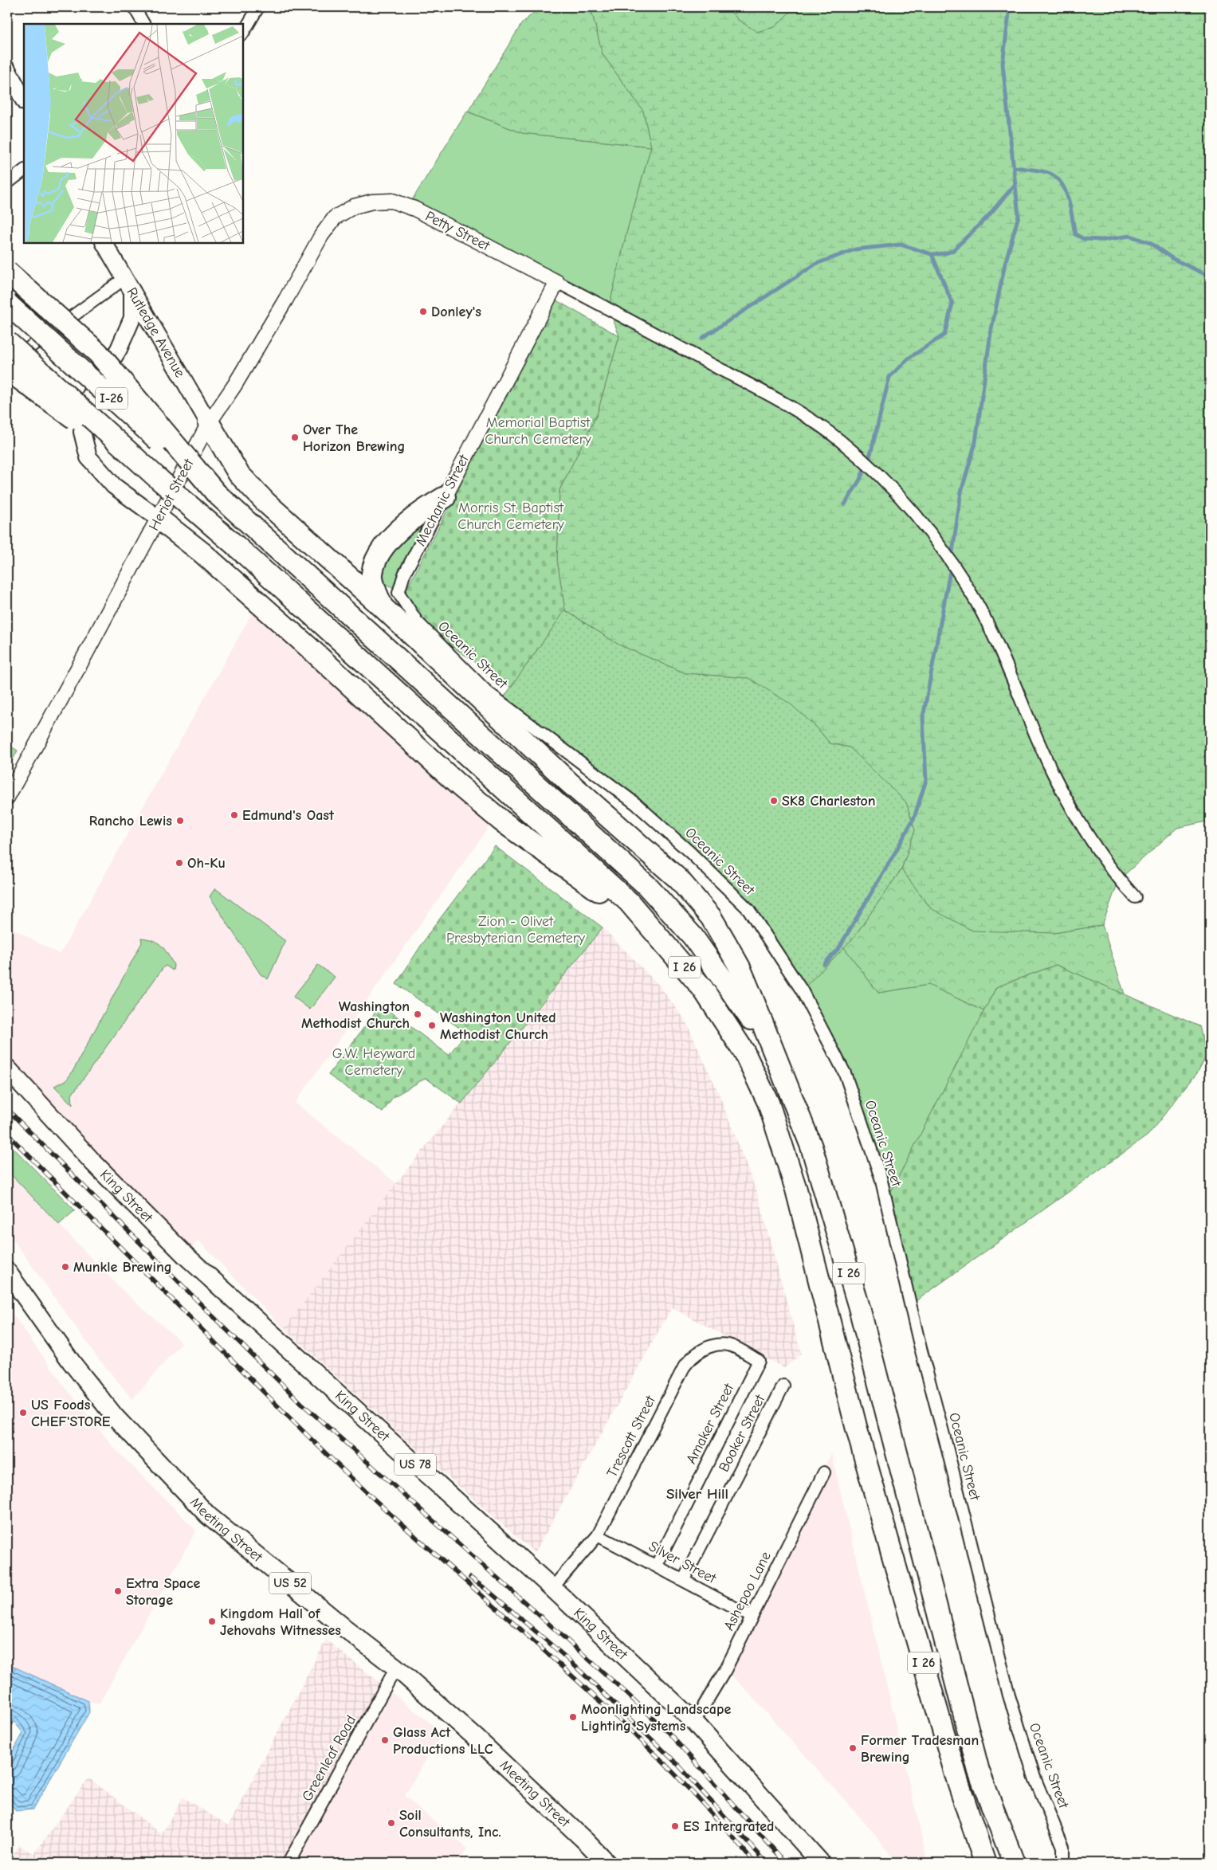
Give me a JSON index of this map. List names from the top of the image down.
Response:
{
  "streets": {
    "highway": ["I-26", "I 26"],
    "main road": [
      "Rutledge Avenue",
      "King Street",
      "US 78",
      "Meeting Street",
      "US 52"
    ],
    "street": [
      "Petty Street",
      "Heriot Street",
      "Mechanic Street",
      "Oceanic Street",
      "Amaker Street",
      "Booker Street",
      "Trescott Street",
      "Silver Street",
      "Ashepoo Lane",
      "Greenleaf Road"
    ]
  },
  "crossings": [
    ["Petty Street", "Heriot Street"],
    ["Petty Street", "Mechanic Street"],
    ["Rutledge Avenue", "Heriot Street"],
    ["I-26", "I 26"],
    ["Mechanic Street", "Oceanic Street"],
    ["King Street", "Trescott Street"],
    ["King Street", "Ashepoo Lane"],
    ["Amaker Street", "Trescott Street"],
    ["Amaker Street", "Silver Street"],
    ["Booker Street", "Silver Street"],
    ["Trescott Street", "Silver Street"],
    ["Meeting Street", "Greenleaf Road"],
    ["Silver Street", "Ashepoo Lane"]
  ],
  "districts": ["Silver Hill"],
  "parks": [
    "Memorial Baptist Church Cemetery",
    "Morris St. Baptist Church Cemetery",
    "Zion - Olivet Presbyterian Cemetery",
    "G.W. Heyward Cemetery"
  ],
  "places": [
    "Donley's",
    "Over The Horizon Brewing",
    "SK8 Charleston",
    "Edmund's Oast",
    "Rancho Lewis",
    "Oh-Ku",
    "Washington Methodist Church",
    "Washington United Methodist Church",
    "Munkle Brewing",
    "US Foods CHEF'STORE",
    "Extra Space Storage",
    "Kingdom Hall of Jehovahs Witnesses",
    "Moonlighting Landscape Lighting Systems",
    "Glass Act Productions LLC",
    "Former Tradesman Brewing",
    "Soil Consultants, Inc.",
    "ES Intergrated"
  ]
}
